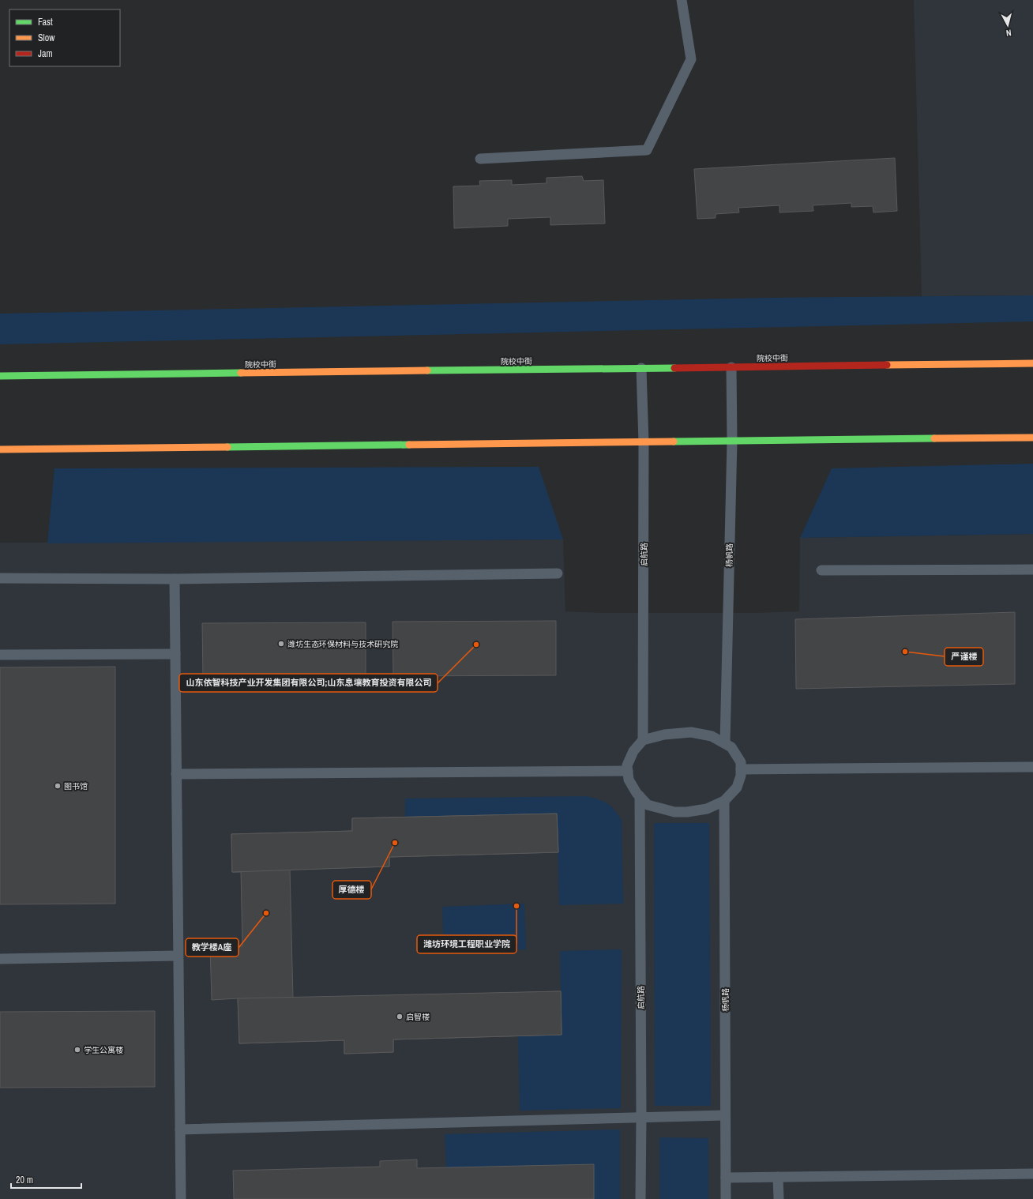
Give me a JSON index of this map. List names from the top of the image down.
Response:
{
  "streets": {
    "main road": ["院校中街"],
    "lane": ["启航路", "杨帆路"]
  },
  "crossings": [
    ["院校中街", "启航路"],
    ["院校中街", "杨帆路"],
    ["启航路", "杨帆路"]
  ],
  "places": [
    "潍坊生态环保材料与技术研究院",
    "山东依智科技产业开发集团有限公司;山东息壤教育投资有限公司",
    "严谨楼",
    "图书馆",
    "厚德楼",
    "潍坊环境工程职业学院",
    "教学楼A座",
    "启智楼",
    "学生公寓楼"
  ],
  "legend": ["Fast", "Slow", "Jam"],
  "scale_bar": "20 m",
  "north": "bottom"
}
